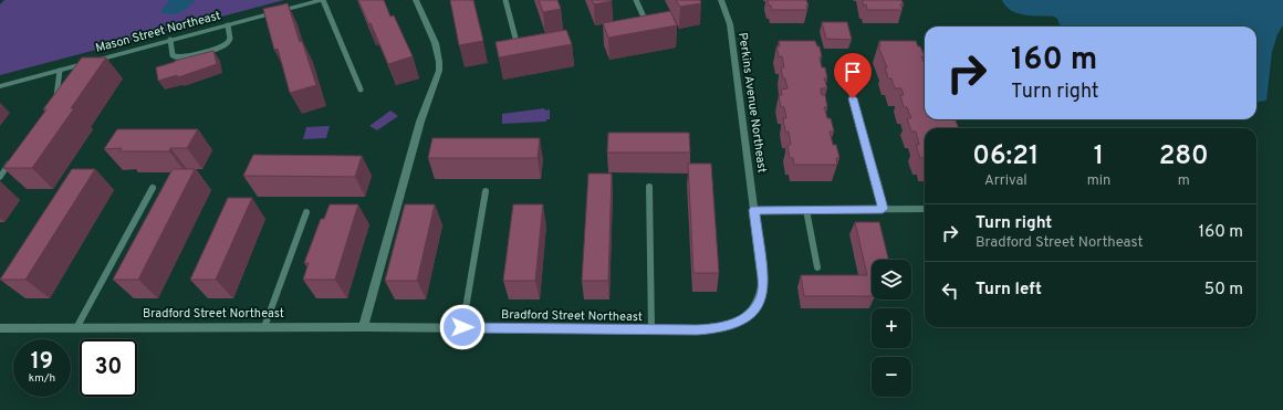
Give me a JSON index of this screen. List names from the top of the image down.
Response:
{
  "streets": {
    "street": ["Mason Street Northeast", "Perkins Avenue Northeast", "Bradford Street Northeast"]
  },
  "crossings": [
    ["Perkins Avenue Northeast", "Bradford Street Northeast"]
  ],
  "page": {
    "turn": ["160 m", "Turn right"],
    "eta": [
      "06:21",
      "Arrival",
      "1",
      "min",
      "280",
      "m"
    ],
    "list": [
      {
        "name": "Turn right",
        "note": "Bradford Street Northeast",
        "value": "160 m"
      },
      {
        "name": "Turn left",
        "value": "50 m"
      }
    ],
    "map_buttons": ["+", "−"],
    "speed": "19 km/h",
    "limit": "30"
  }
}
